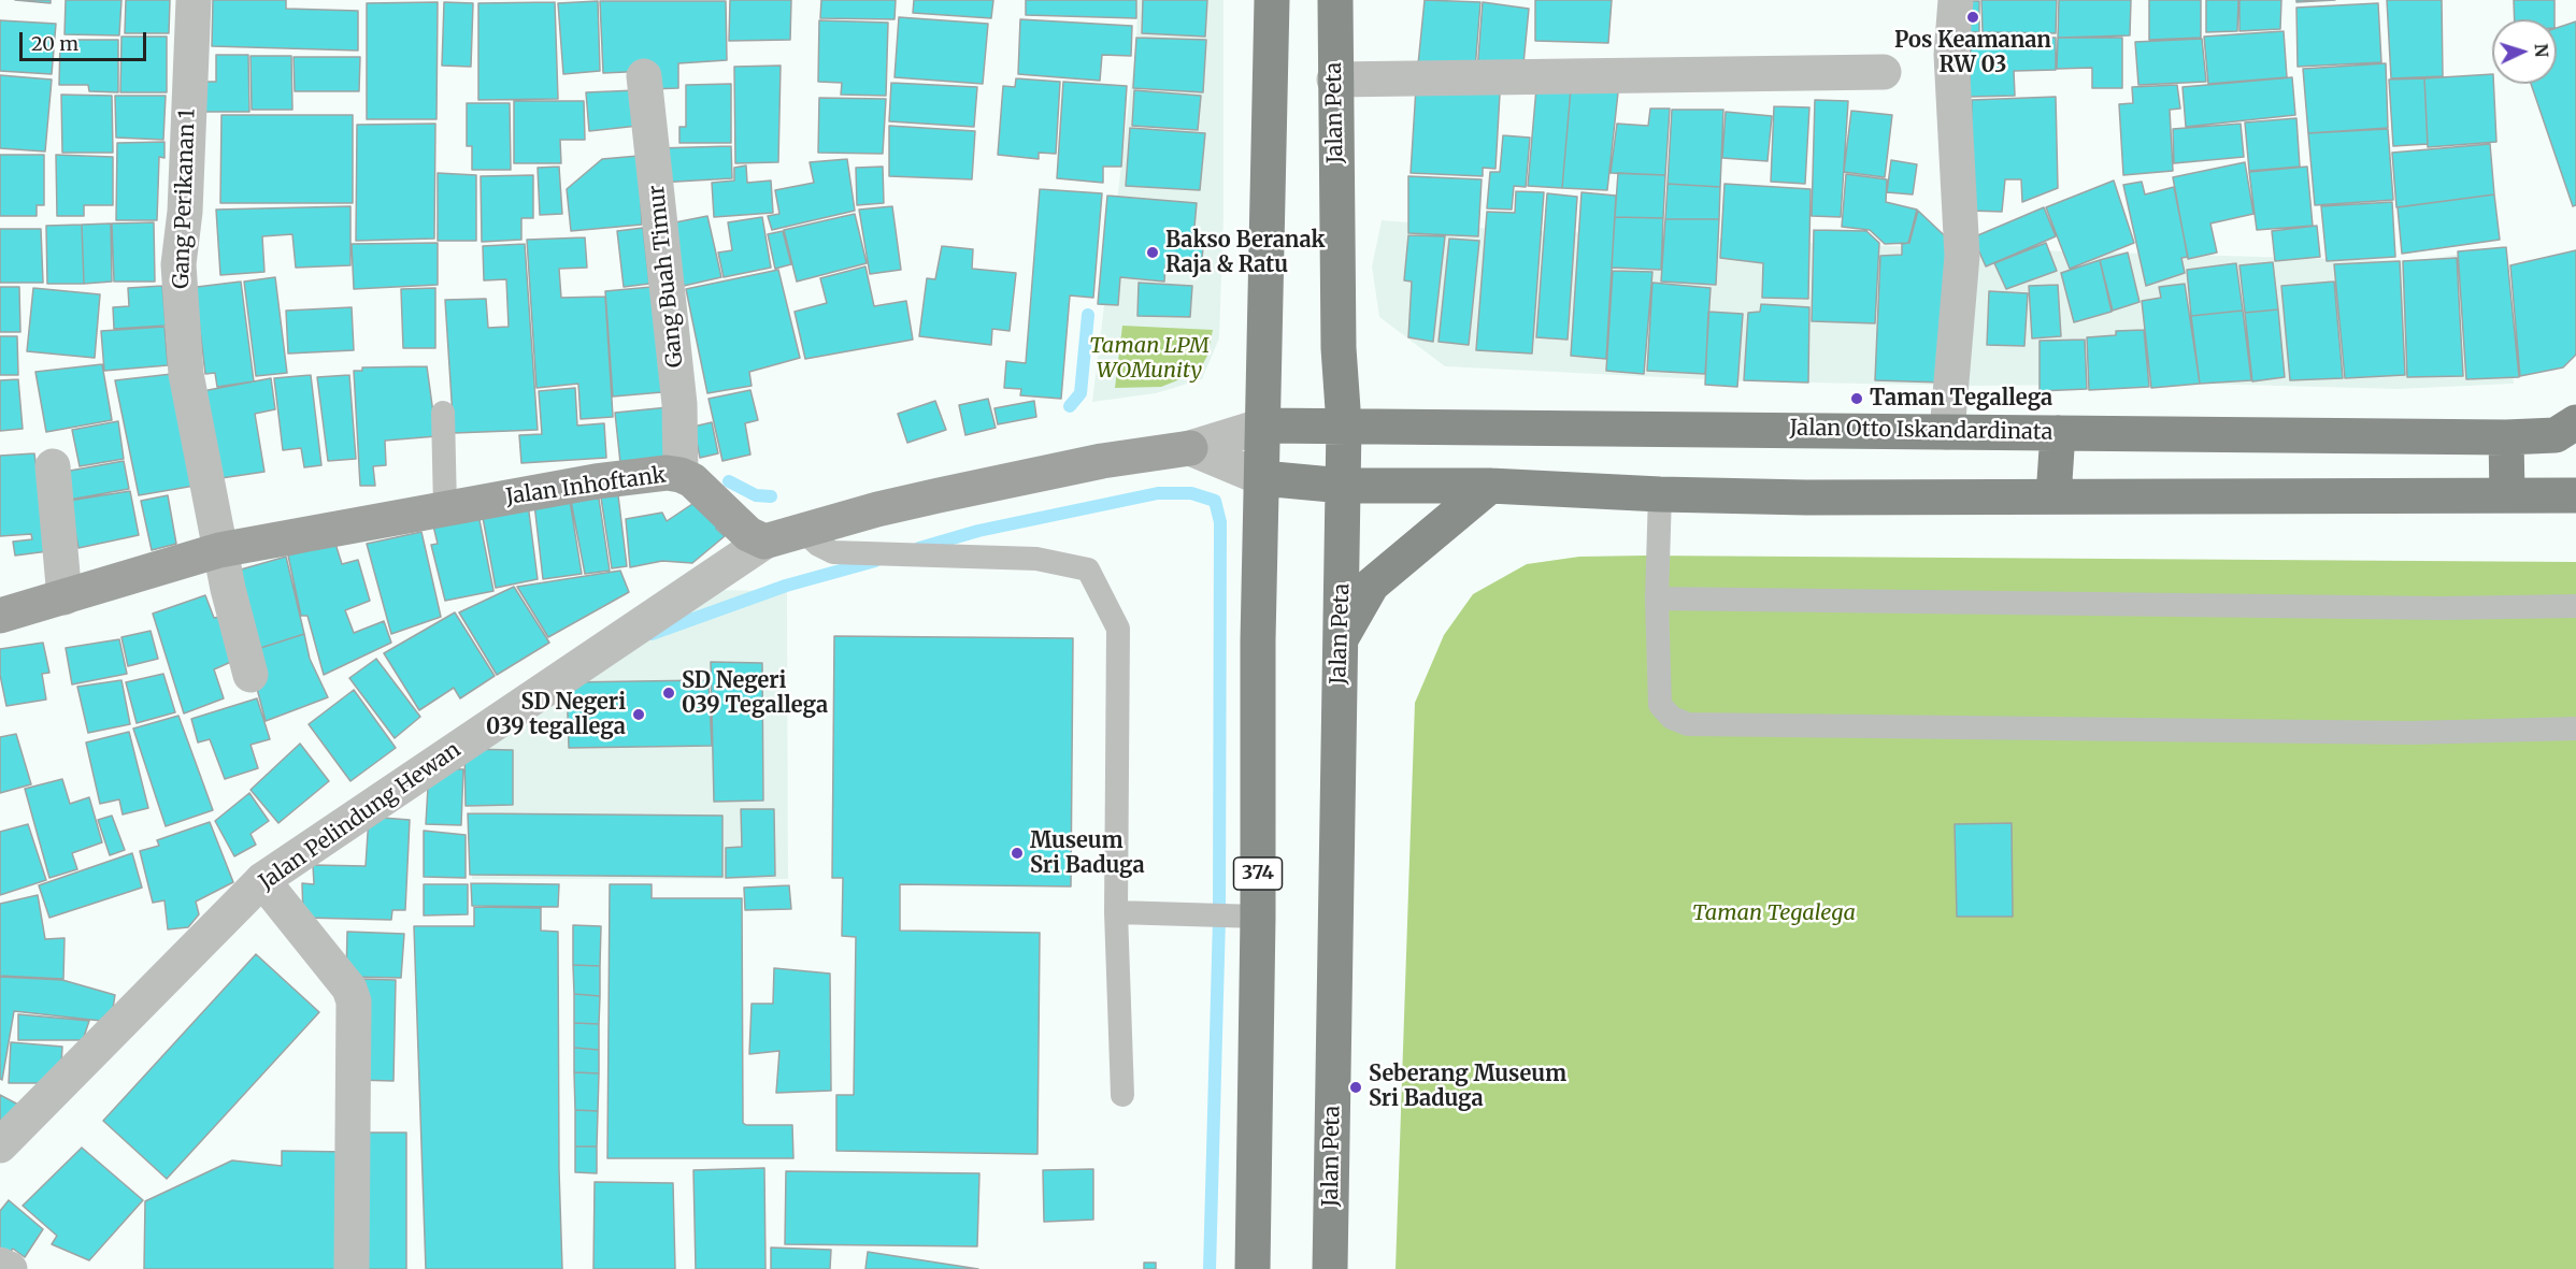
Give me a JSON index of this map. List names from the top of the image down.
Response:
{
  "streets": {
    "main road": [
      "Jalan Peta",
      "Jalan Otto Iskandardinata",
      "Jalan Inhoftank",
      "374"
    ],
    "street": ["Gang Perikanan 1", "Gang Buah Timur", "Jalan Pelindung Hewan"]
  },
  "crossings": [
    ["Jalan Peta", "Jalan Otto Iskandardinata"],
    ["Gang Perikanan 1", "Jalan Inhoftank"],
    ["Gang Buah Timur", "Jalan Inhoftank"],
    ["Jalan Otto Iskandardinata", "374"],
    ["Jalan Inhoftank", "Jalan Pelindung Hewan"]
  ],
  "parks": ["Taman LPM WOMunity", "Taman Tegalega"],
  "places": [
    "Pos Keamanan RW 03",
    "Bakso Beranak Raja & Ratu",
    "Taman Tegallega",
    "SD Negeri 039 Tegallega",
    "SD Negeri 039 tegallega",
    "Museum Sri Baduga",
    "Seberang Museum Sri Baduga"
  ],
  "scale_bar": "20 m",
  "north": "right"
}
